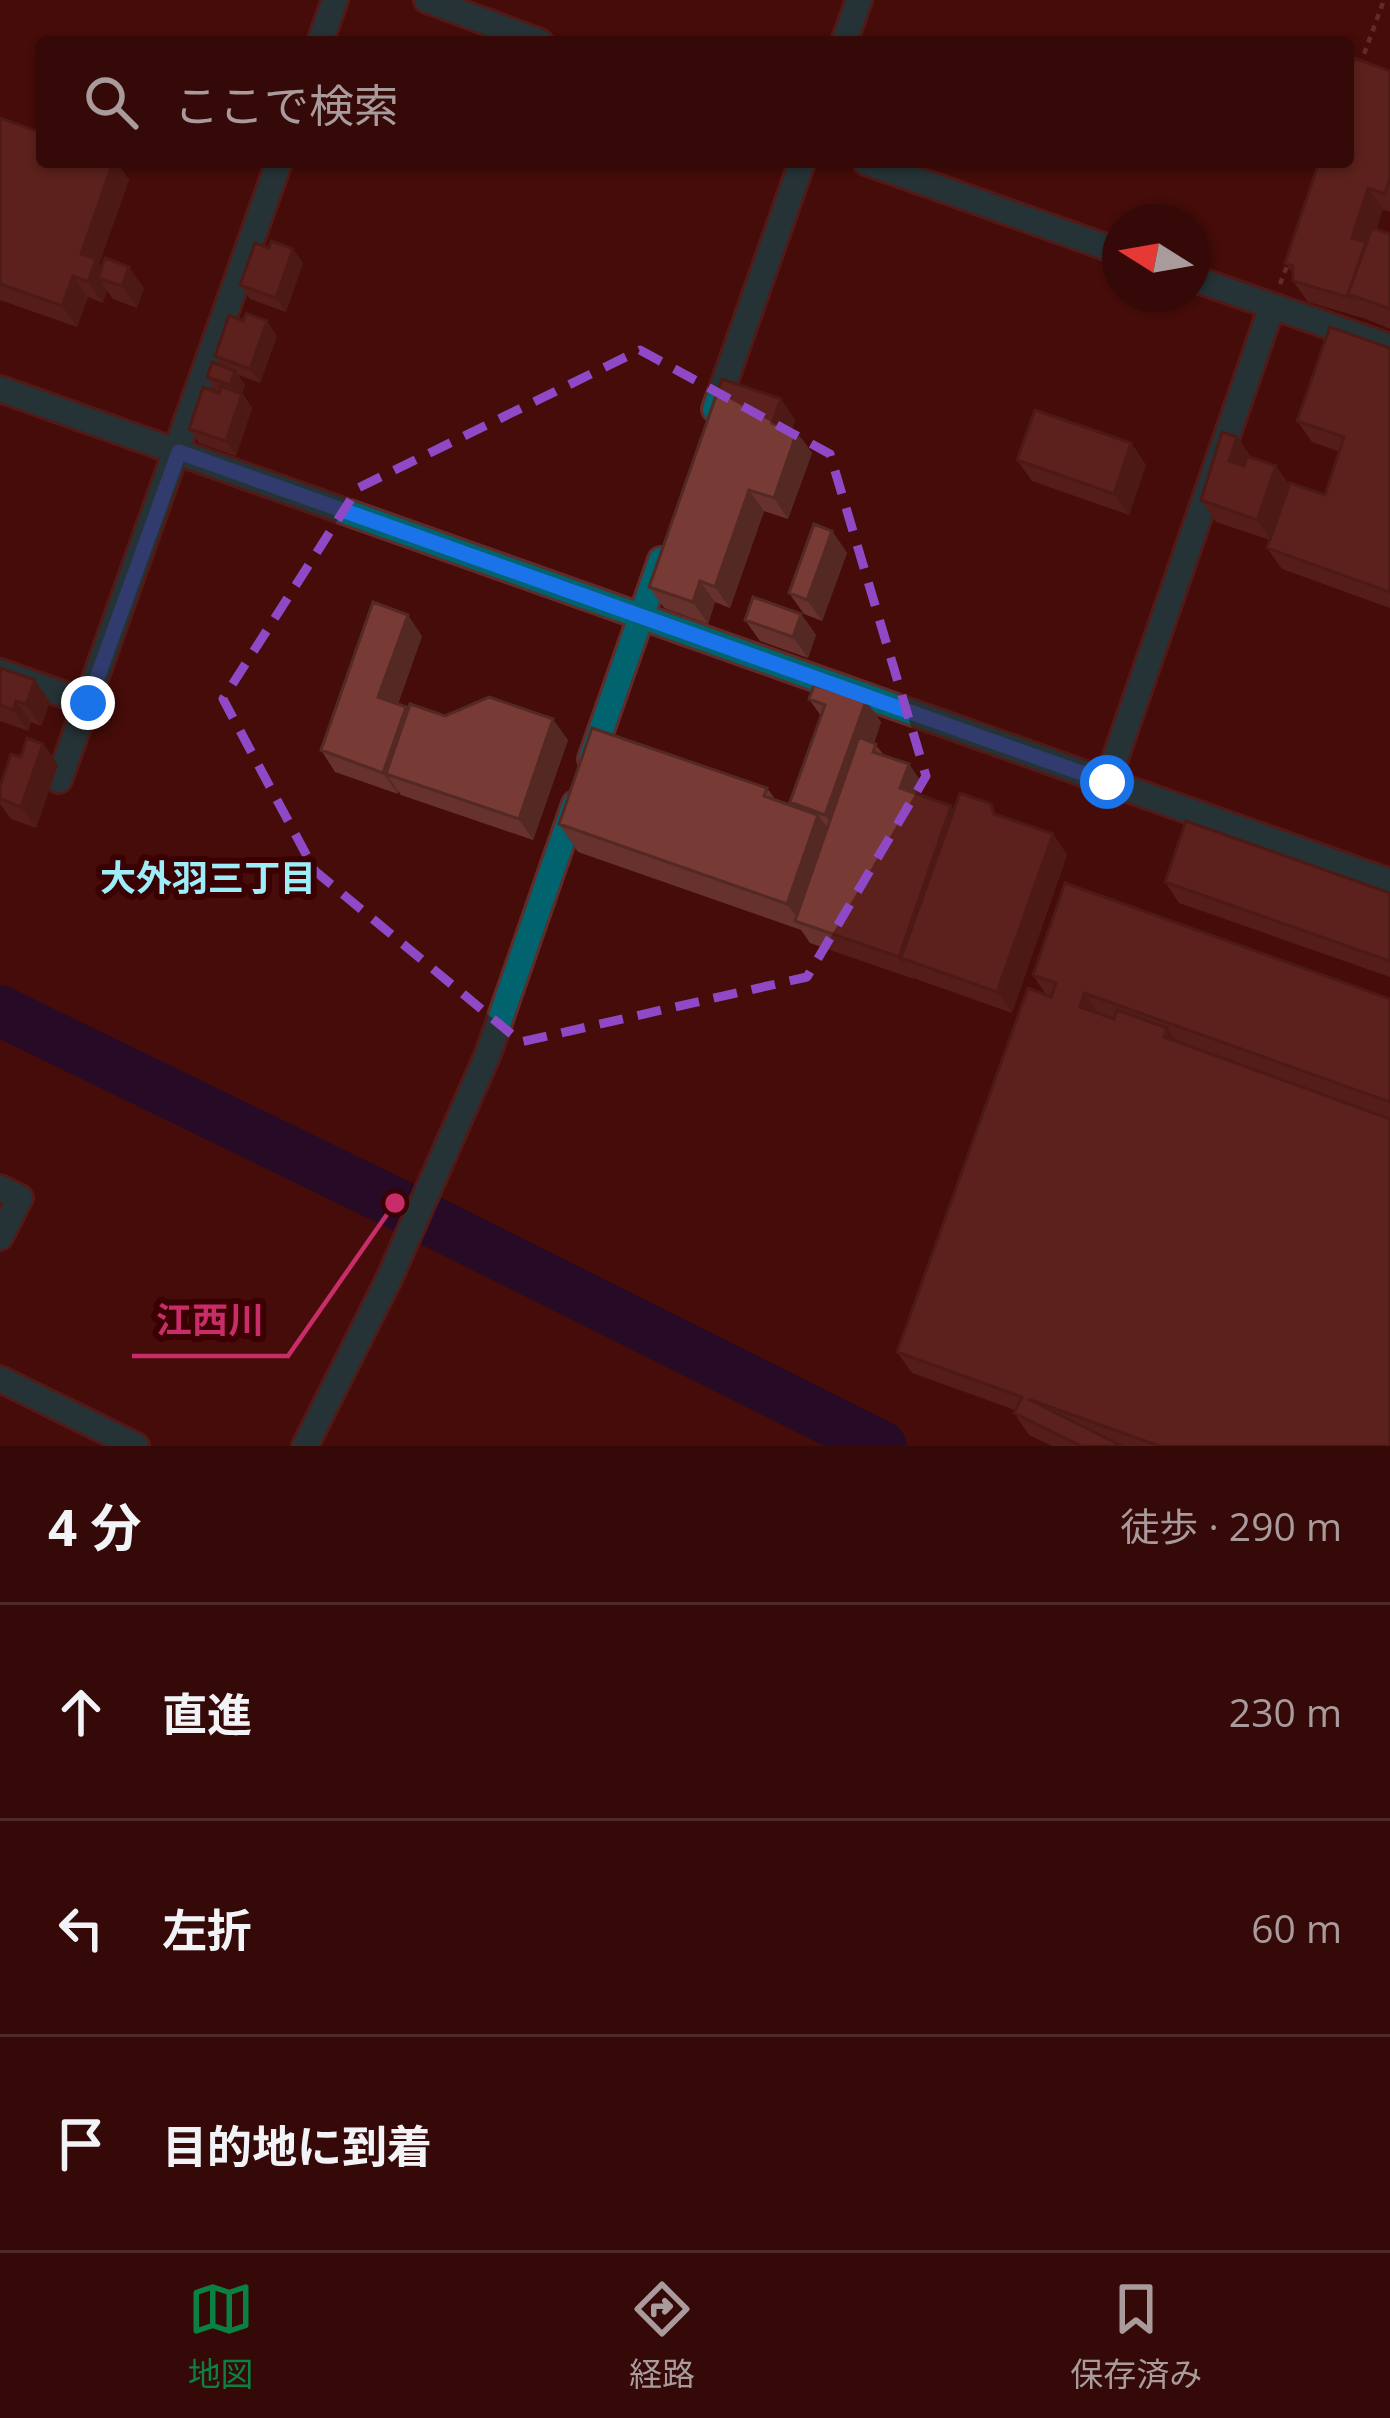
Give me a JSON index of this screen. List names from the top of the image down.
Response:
{
  "districts": ["大外羽三丁目"],
  "places": ["江西川"],
  "north": "left",
  "page": {
    "search": "ここで検索",
    "heading": ["4 分", "徒歩 · 290 m"],
    "list": [
      ["直進", "230 m"],
      ["左折", "60 m"],
      "目的地に到着"
    ],
    "nav": ["地図", "経路", "保存済み"]
  }
}
